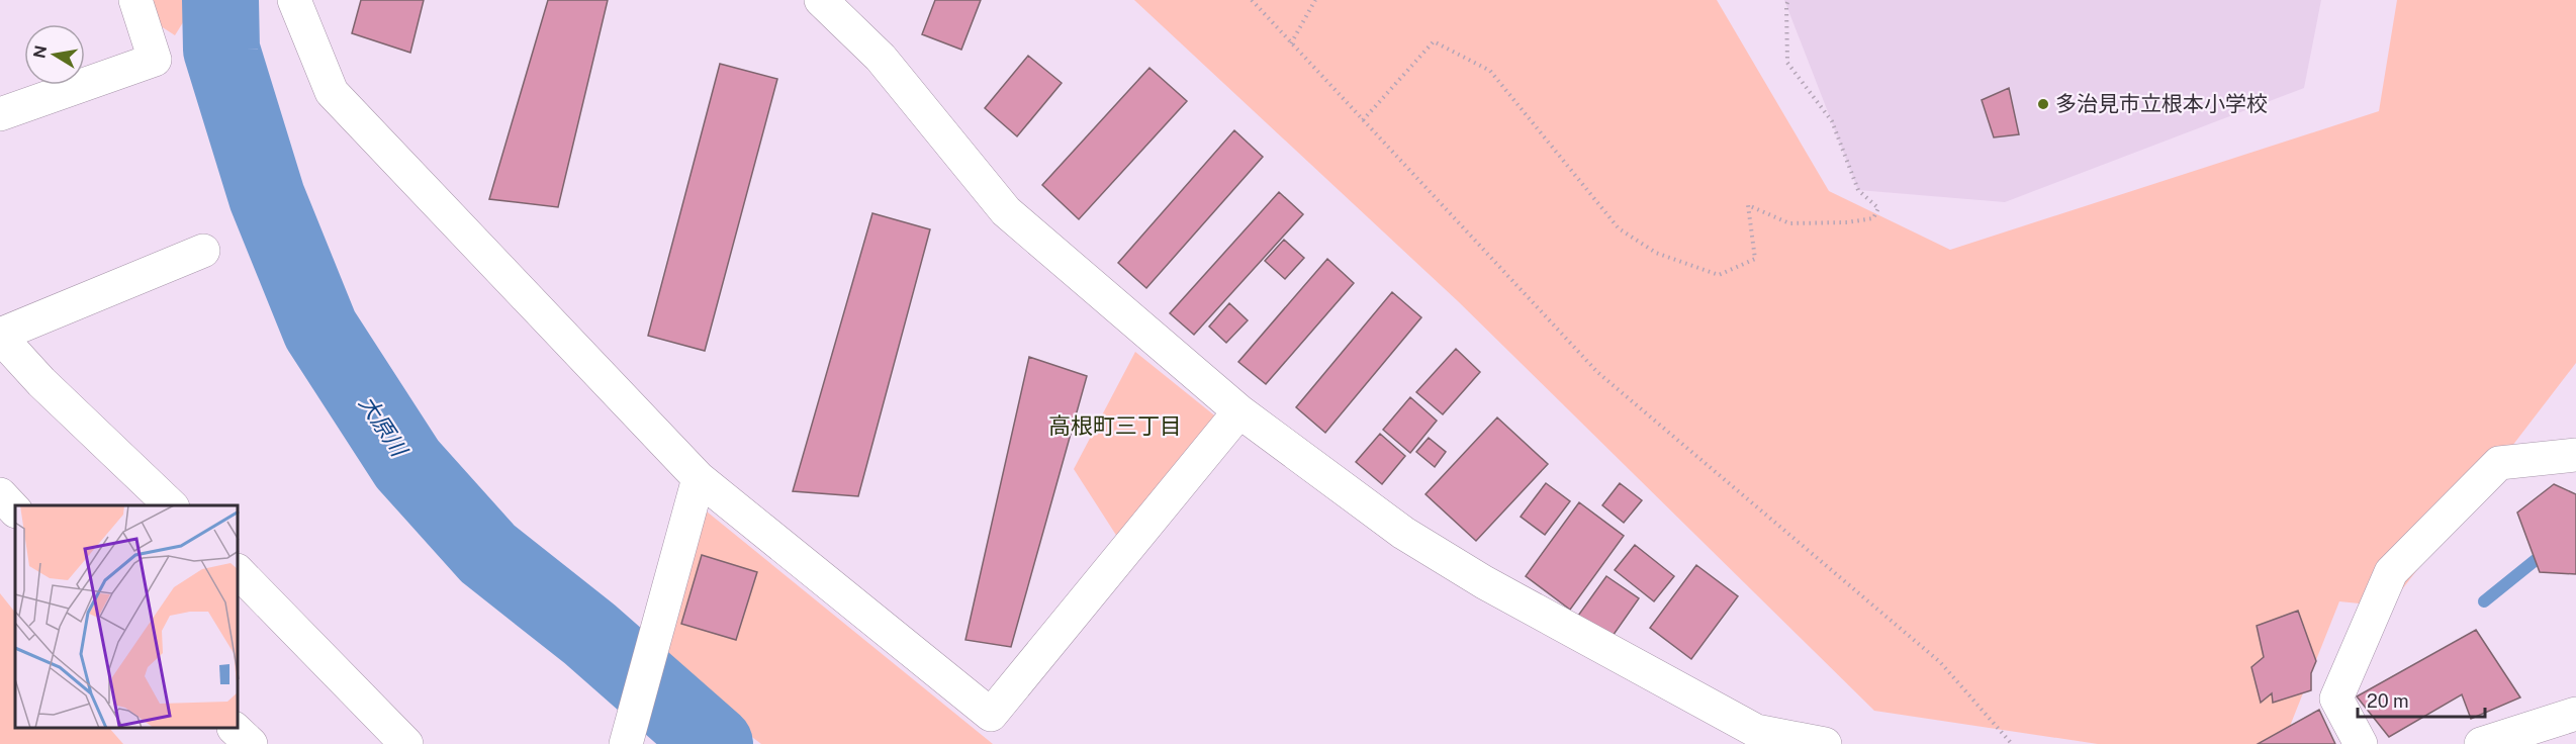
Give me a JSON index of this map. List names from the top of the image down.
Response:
{
  "districts": ["高根町三丁目"],
  "water": ["大原川"],
  "places": ["多治見市立根本小学校"],
  "scale_bar": "20 m",
  "north": "left"
}
